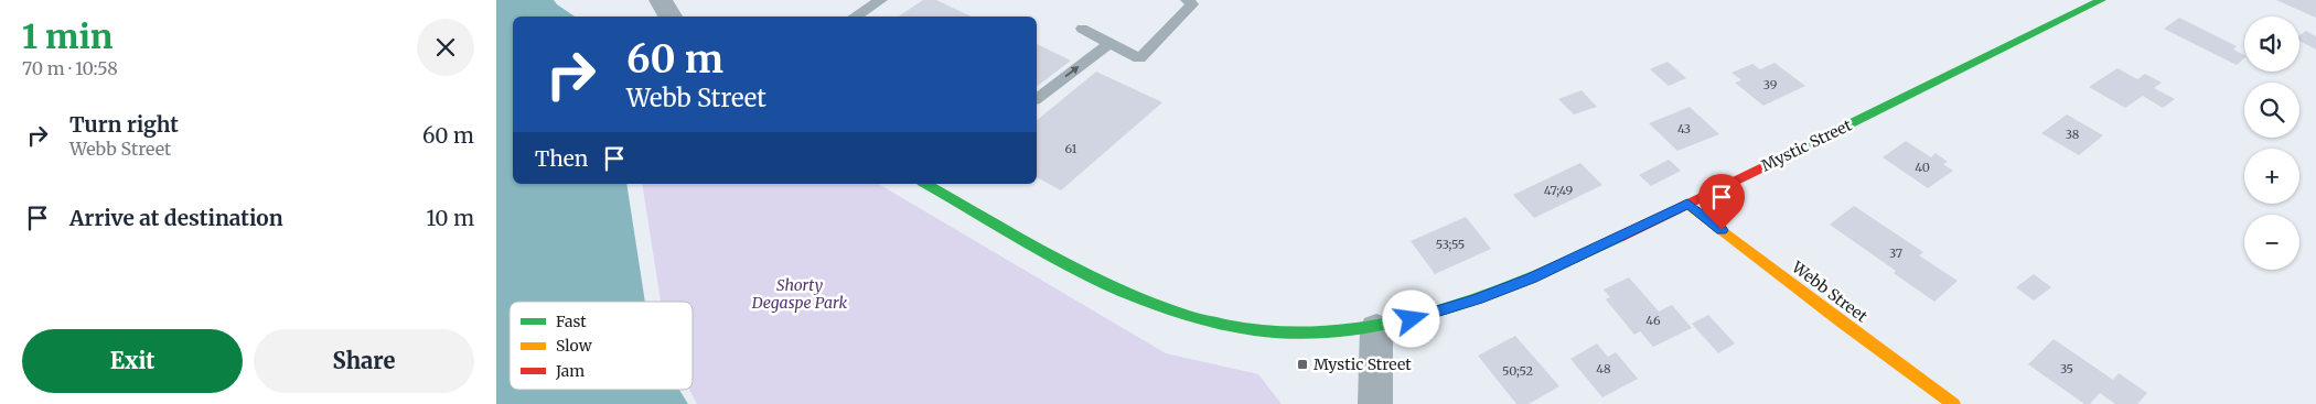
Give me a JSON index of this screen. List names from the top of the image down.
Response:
{
  "streets": {
    "street": ["Mystic Street", "Webb Street"]
  },
  "crossings": [
    ["Mystic Street", "Webb Street"]
  ],
  "parks": ["Shorty Degaspe Park"],
  "places": {
    "transit": ["Mystic Street"]
  },
  "house_numbers": [
    "39",
    "43",
    "38",
    "61",
    "40",
    "47;49",
    "53;55",
    "37",
    "46",
    "48",
    "35",
    "50;52"
  ],
  "legend": ["Fast", "Slow", "Jam"],
  "page": {
    "heading": ["1 min", "70 m · 10:58"],
    "map_buttons": ["+", "−"],
    "turn": ["60 m", "Webb Street"],
    "list": [
      {
        "name": "Turn right",
        "note": "Webb Street",
        "value": "60 m"
      },
      {
        "name": "Arrive at destination",
        "value": "10 m"
      }
    ],
    "then": "Then",
    "buttons": ["Exit", "Share"]
  }
}
